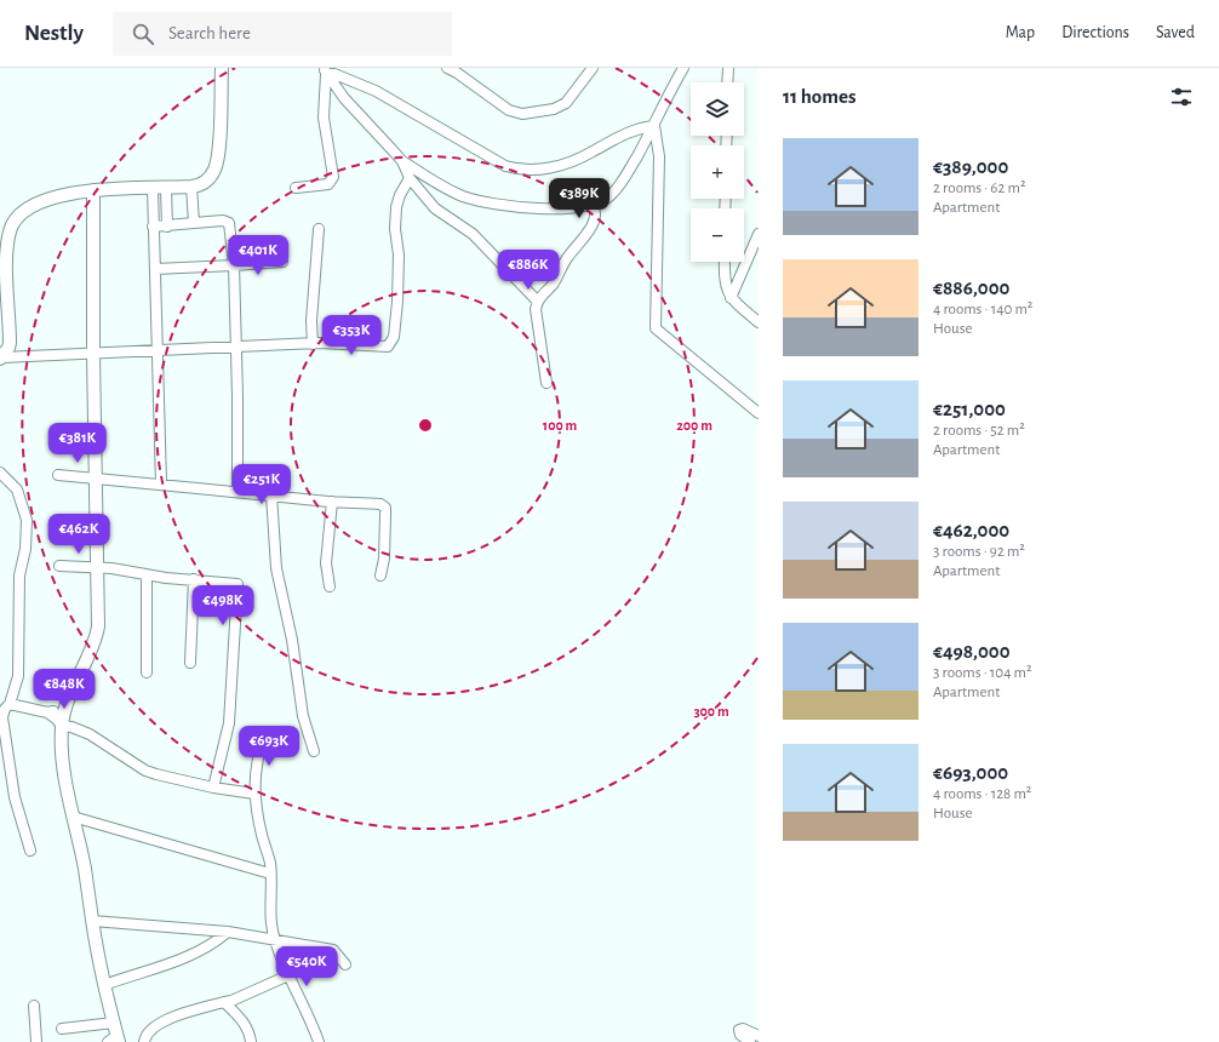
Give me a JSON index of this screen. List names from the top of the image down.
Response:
{
  "page": {
    "header": "Nestly",
    "search": "Search here",
    "nav": ["Map", "Directions", "Saved"],
    "heading": "11 homes",
    "map_buttons": ["+", "−"],
    "list": [
      {
        "name": "€389,000",
        "note": "2 rooms · 62 m² · Apartment"
      },
      {
        "name": "€886,000",
        "note": "4 rooms · 140 m² · House"
      },
      {
        "name": "€251,000",
        "note": "2 rooms · 52 m² · Apartment"
      },
      {
        "name": "€462,000",
        "note": "3 rooms · 92 m² · Apartment"
      },
      {
        "name": "€498,000",
        "note": "3 rooms · 104 m² · Apartment"
      },
      {
        "name": "€693,000",
        "note": "4 rooms · 128 m² · House"
      }
    ],
    "price": [
      "€389K",
      "€401K",
      "€886K",
      "€353K",
      "€381K",
      "€251K",
      "€462K",
      "€498K",
      "€848K",
      "€693K",
      "€540K"
    ]
  },
  "rings": ["100 m", "200 m", "300 m"]
}
